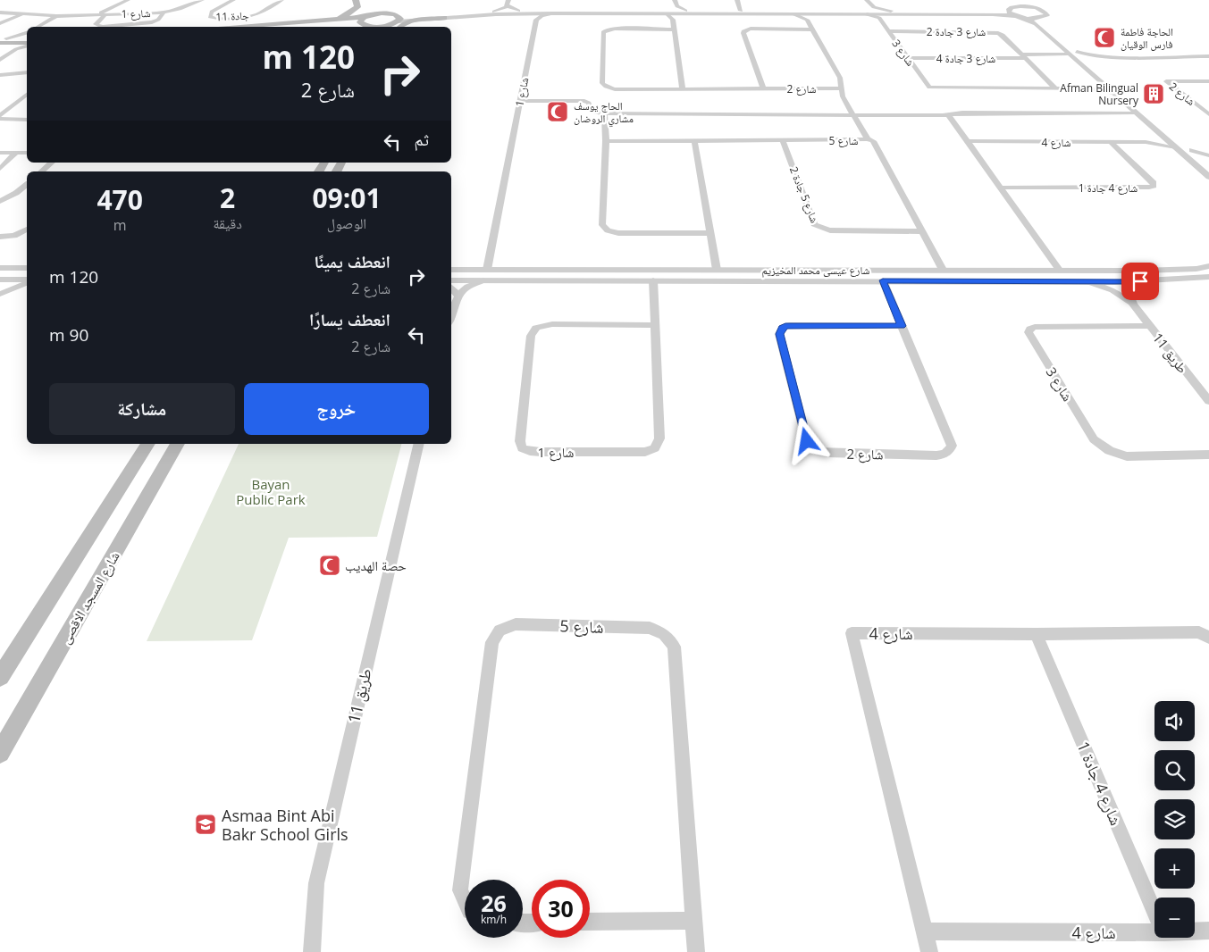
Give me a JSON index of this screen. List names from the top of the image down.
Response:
{
  "streets": {
    "main road": ["شارع المسجد الاقصى"],
    "street": [
      "شارع 1",
      "جادة 11",
      "شارع 3 جادة 2",
      "شارع 3",
      "شارع 3 جادة 4",
      "شارع 2",
      "شارع 5",
      "شارع 4",
      "شارع 4 جادة 1",
      "شارع 5 جادة 2",
      "شارع عيسى محمد المخيزيم",
      "طريق 11"
    ]
  },
  "crossings": [
    ["شارع 1", "شارع عيسى محمد المخيزيم"],
    ["شارع 3 جادة 2", "شارع 3"],
    ["شارع 3 جادة 2", "شارع 3 جادة 4"],
    ["شارع 3", "شارع 3 جادة 4"],
    ["شارع 3", "طريق 11"],
    ["شارع 2", "شارع عيسى محمد المخيزيم"],
    ["شارع 5", "شارع 5 جادة 2"],
    ["شارع 5", "شارع عيسى محمد المخيزيم"],
    ["شارع 4", "شارع 4 جادة 1"],
    ["شارع عيسى محمد المخيزيم", "طريق 11"]
  ],
  "parks": ["Bayan Public Park"],
  "places": {
    "mosque": ["الحاجة فاطمة فارس الوقيان", "الحاج يوسف مشاري الروضان", "حصة الهديب"],
    "building": ["Afman Bilingual Nursery"],
    "school or university": ["Asmaa Bint Abi Bakr School Girls"]
  },
  "page": {
    "turn": ["120 m", "شارع 2"],
    "then": "ثم",
    "eta": [
      "09:01",
      "الوصول",
      "2",
      "دقيقة",
      "470",
      "m"
    ],
    "list": [
      {
        "name": "انعطف يمينًا",
        "note": "شارع 2",
        "value": "120 m"
      },
      {
        "name": "انعطف يسارًا",
        "note": "شارع 2",
        "value": "90 m"
      }
    ],
    "buttons": ["خروج", "مشاركة"],
    "map_buttons": ["+", "−"],
    "speed": "26 km/h",
    "limit": "30"
  }
}
